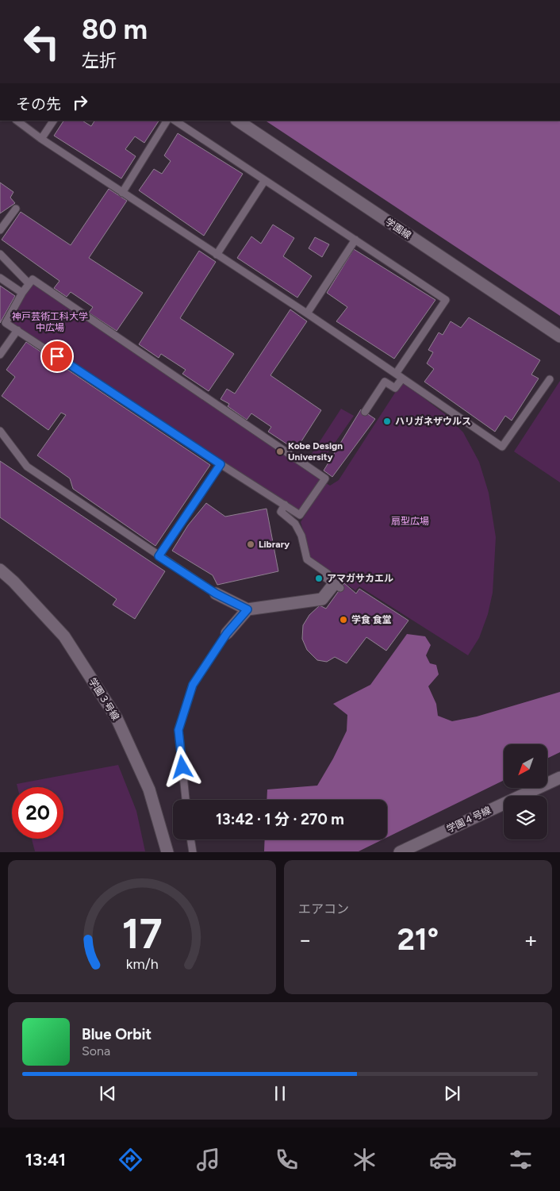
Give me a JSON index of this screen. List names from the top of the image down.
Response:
{
  "streets": {
    "street": ["学園線", "学園３号線", "学園４号線"]
  },
  "parks": ["神戸芸術工科大学 中広場", "扇型広場"],
  "places": [
    "ハリガネザウルス",
    "Kobe Design University",
    "Library",
    "アマガサカエル",
    "学食 食堂"
  ],
  "north": "bottom left",
  "page": {
    "turn": ["80 m", "左折"],
    "then": "その先",
    "limit": "20",
    "trip": "13:42 · 1 分 · 270 m",
    "tile": "エアコン",
    "heat": ["−", "21°", "+"],
    "song": ["Blue Orbit", "Sona"],
    "tabs": "13:41",
    "gauge": ["17", "km/h"]
  }
}
